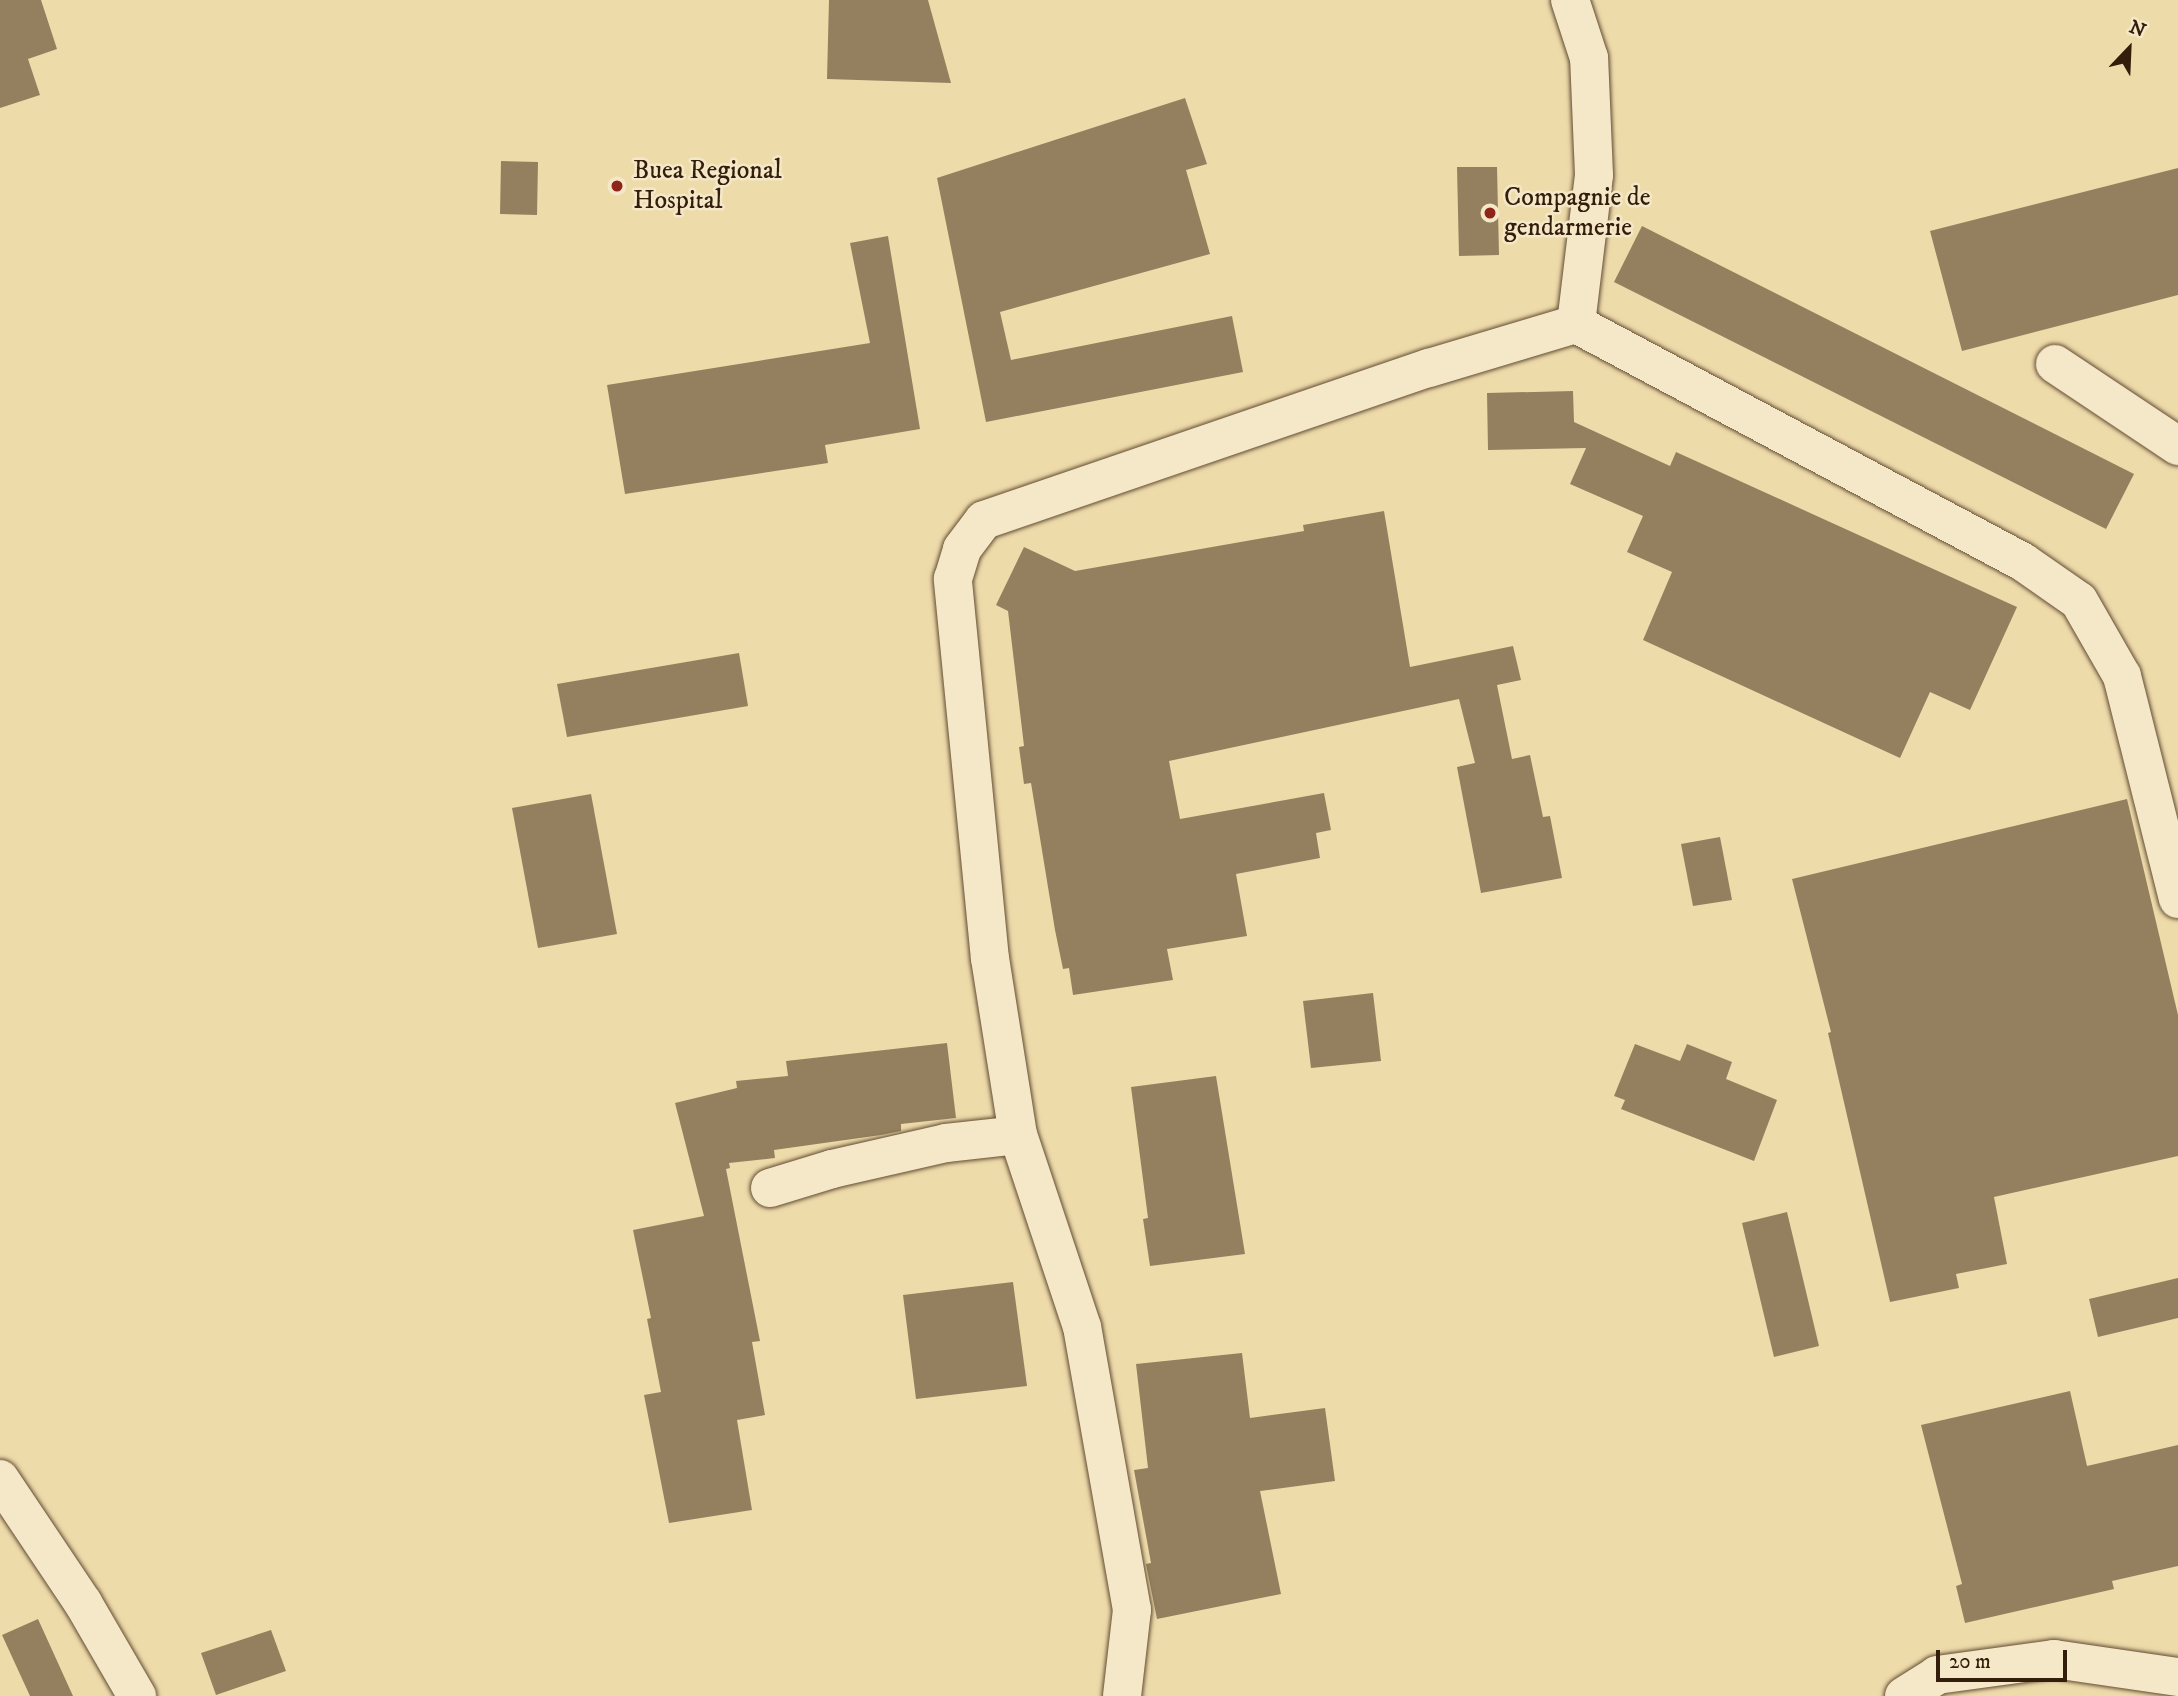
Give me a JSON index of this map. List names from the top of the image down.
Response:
{
  "places": ["Buea Regional Hospital", "Compagnie de gendarmerie"],
  "scale_bar": "20 m",
  "north": "top right"
}
